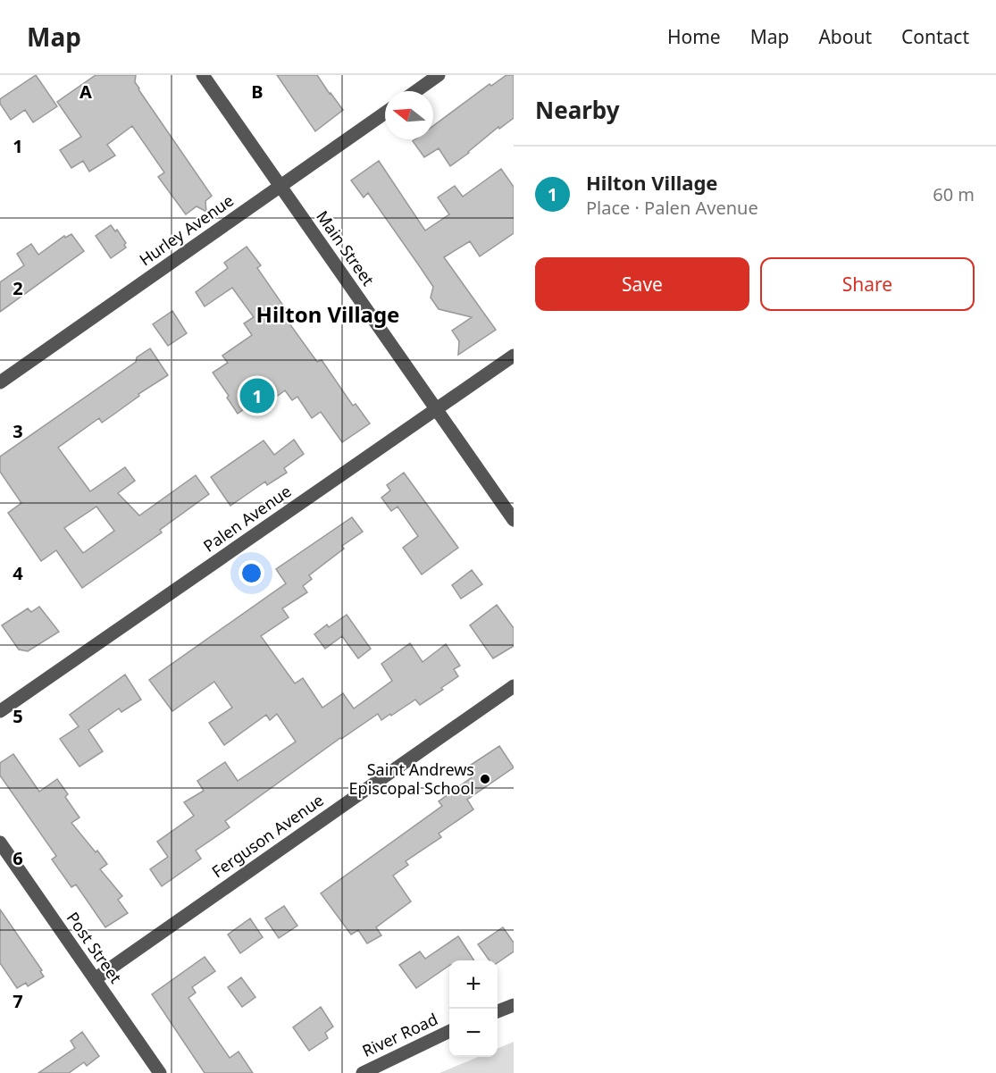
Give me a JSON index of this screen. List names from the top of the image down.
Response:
{
  "streets": {
    "street": [
      "Hurley Avenue",
      "Main Street",
      "Palen Avenue",
      "Ferguson Avenue",
      "Post Street",
      "River Road"
    ]
  },
  "crossings": [
    ["Hurley Avenue", "Main Street"],
    ["Main Street", "Palen Avenue"],
    ["Ferguson Avenue", "Post Street"]
  ],
  "districts": ["Hilton Village"],
  "places": ["Saint Andrews Episcopal School"],
  "north": "left",
  "page": {
    "header": "Map",
    "nav": [
      "Home",
      "Map",
      "About",
      "Contact"
    ],
    "heading": "Nearby",
    "list": [
      {
        "mark": "1",
        "name": "Hilton Village",
        "note": "Place · Palen Avenue",
        "value": "60 m"
      }
    ],
    "buttons": ["Save", "Share"],
    "pins": "1",
    "map_buttons": ["+", "−"]
  },
  "grid": {
    "columns": ["A", "B"],
    "rows": [
      "1",
      "2",
      "3",
      "4",
      "5",
      "6",
      "7"
    ]
  }
}
